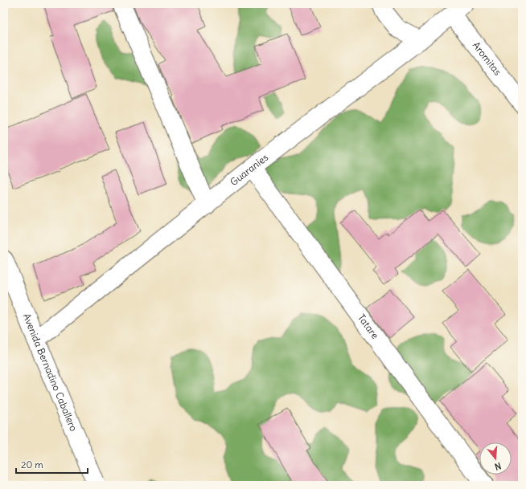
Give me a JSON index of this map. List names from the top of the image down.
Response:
{
  "streets": {
    "street": [
      "Aromitas",
      "Guaraníes",
      "Tatare",
      "Avenida Bernadino Caballero"
    ]
  },
  "crossings": [
    ["Aromitas", "Guaraníes"],
    ["Guaraníes", "Tatare"],
    ["Guaraníes", "Avenida Bernadino Caballero"]
  ],
  "scale_bar": "20 m",
  "north": "bottom"
}
